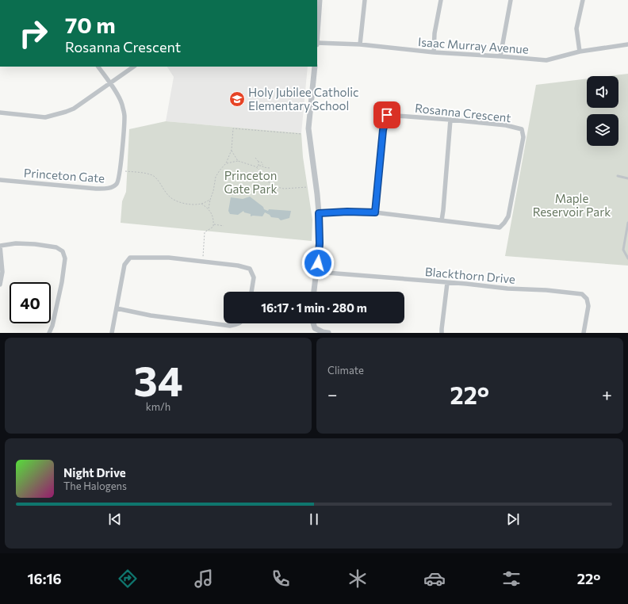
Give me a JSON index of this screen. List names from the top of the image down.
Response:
{
  "streets": {
    "street": [
      "Isaac Murray Avenue",
      "Rosanna Crescent",
      "Princeton Gate",
      "Blackthorn Drive"
    ]
  },
  "parks": ["Princeton Gate Park", "Maple Reservoir Park"],
  "places": {
    "school or university": ["Holy Jubilee Catholic Elementary School"]
  },
  "page": {
    "turn": ["70 m", "Rosanna Crescent"],
    "limit": "40",
    "trip": "16:17 · 1 min · 280 m",
    "tile": [
      ["34", "km/h"],
      "Climate"
    ],
    "heat": ["−", "22°", "+"],
    "song": ["Night Drive", "The Halogens"],
    "tabs": ["16:16", "22°"]
  }
}
